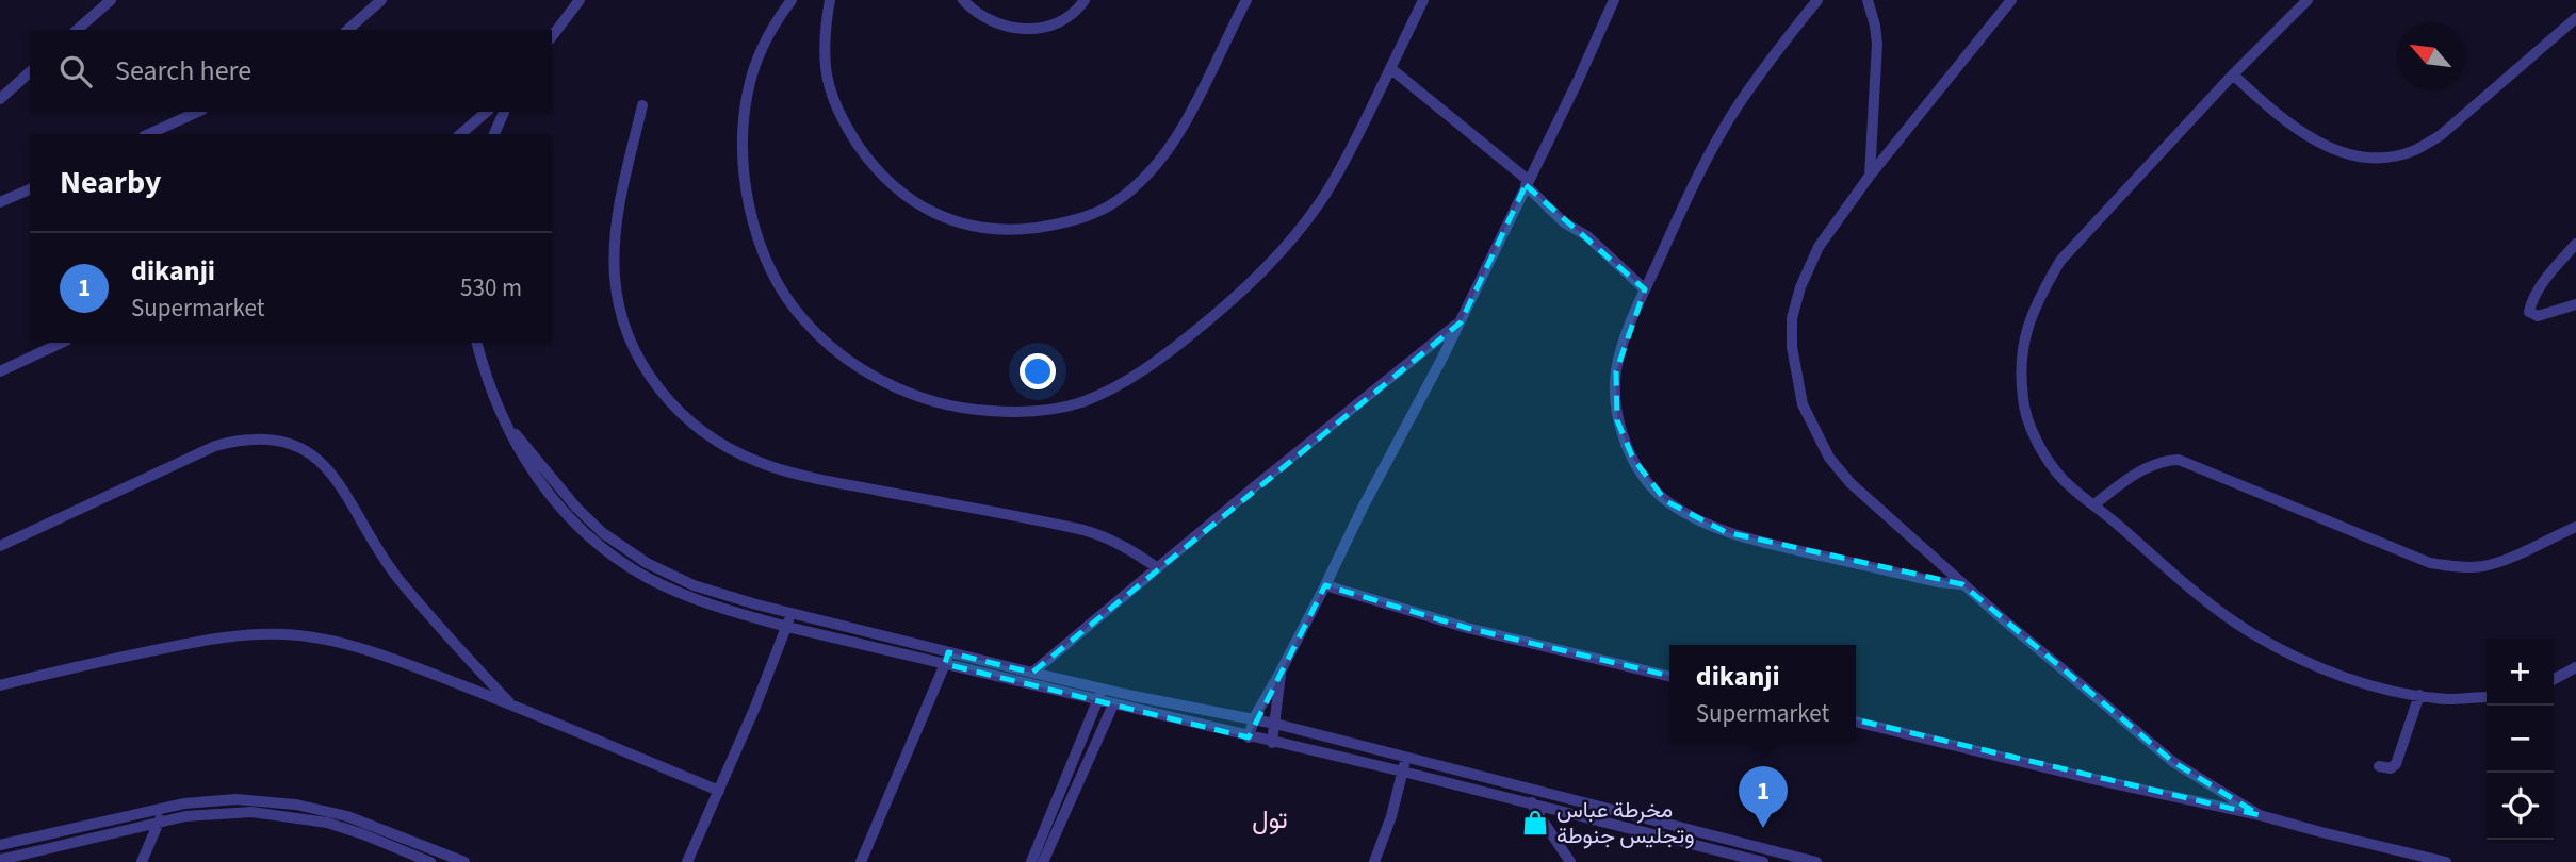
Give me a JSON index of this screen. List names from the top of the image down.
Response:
{
  "districts": ["تول"],
  "places": {
    "shop": ["مخرطة عباس وتجليس جنوطة"]
  },
  "north": "top left",
  "page": {
    "search": "Search here",
    "heading": "Nearby",
    "list": [
      {
        "mark": "1",
        "name": "dikanji",
        "note": "Supermarket",
        "value": "530 m"
      }
    ],
    "map_buttons": ["+", "−"],
    "popup": ["dikanji", "Supermarket"],
    "pins": "1"
  }
}
